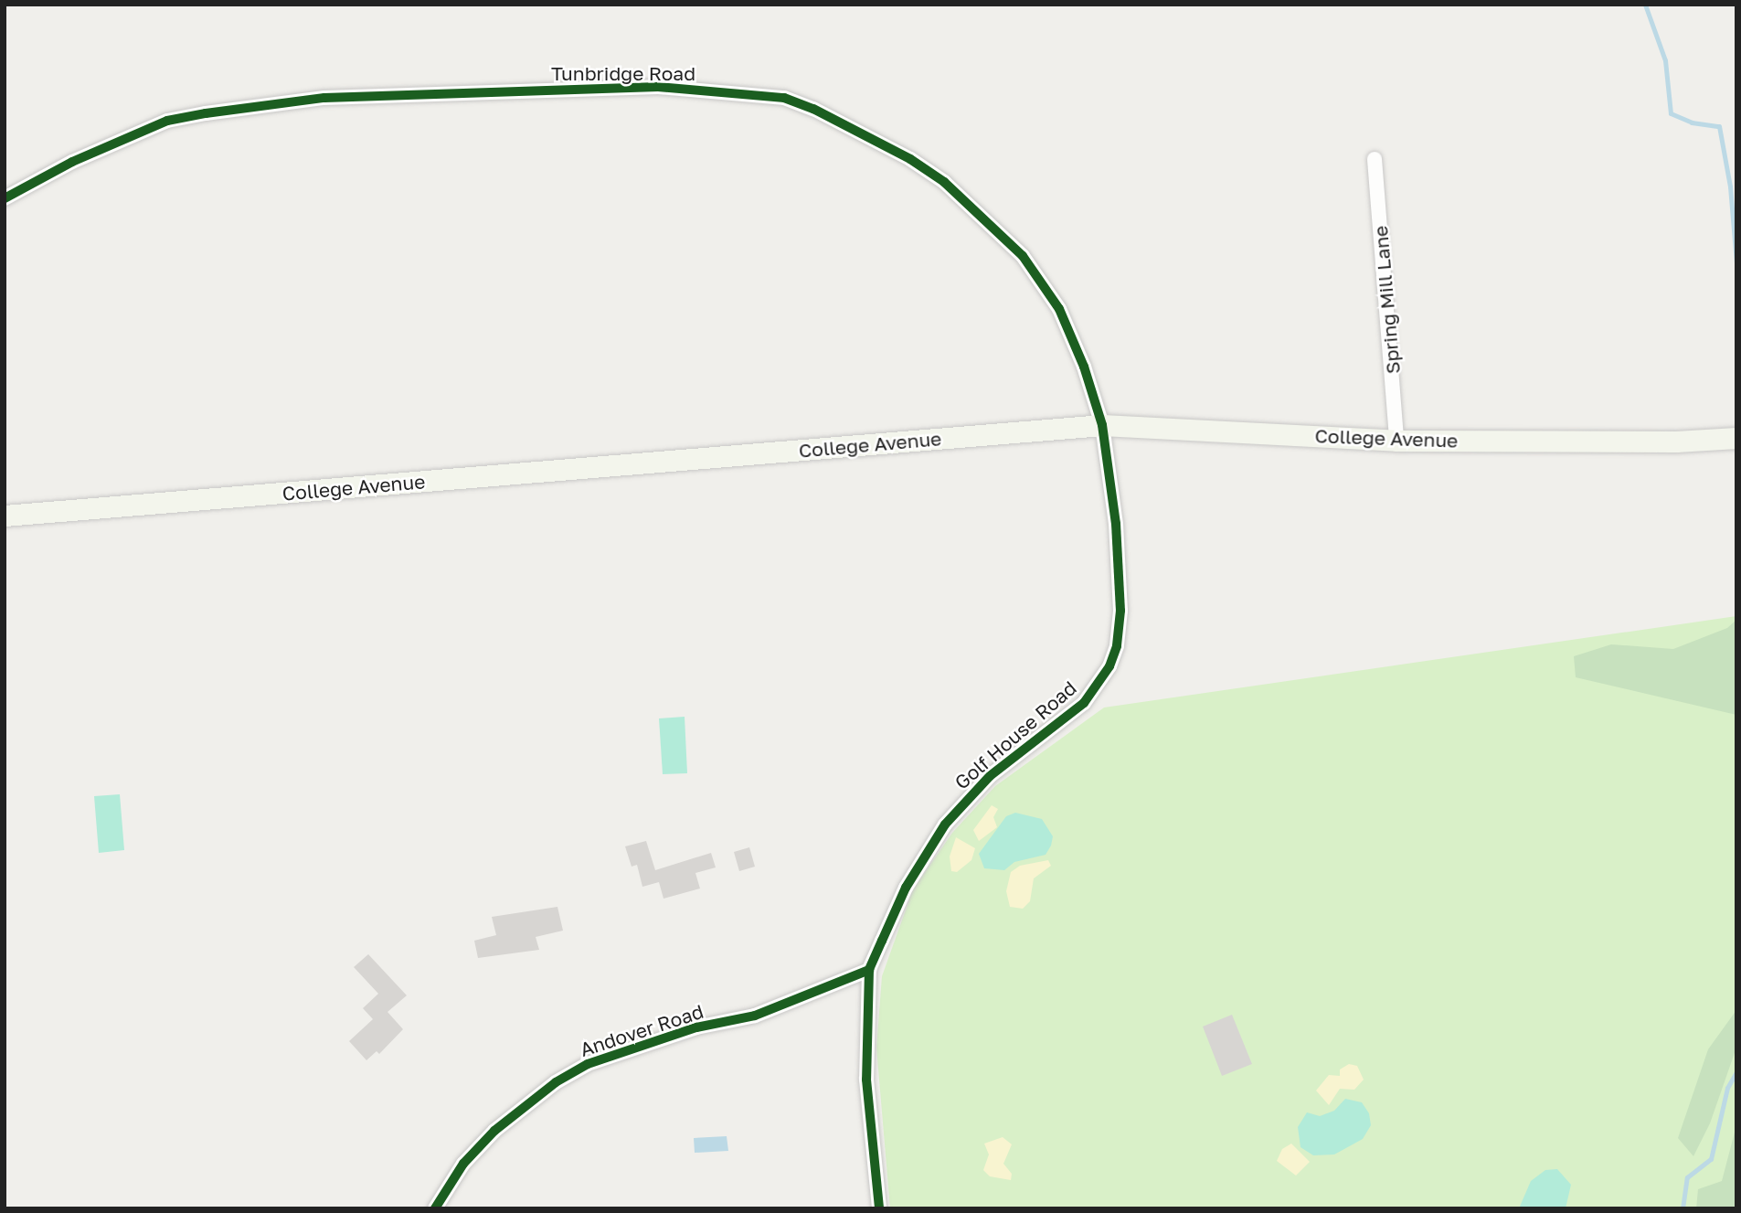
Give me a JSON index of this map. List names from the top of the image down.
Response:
{
  "streets": {
    "main road": ["College Avenue"],
    "street": [
      "Tunbridge Road",
      "Spring Mill Lane",
      "Golf House Road",
      "Andover Road"
    ]
  },
  "crossings": [
    ["Tunbridge Road", "College Avenue"],
    ["Tunbridge Road", "Golf House Road"],
    ["Spring Mill Lane", "College Avenue"],
    ["College Avenue", "Golf House Road"],
    ["Golf House Road", "Andover Road"]
  ]
}
